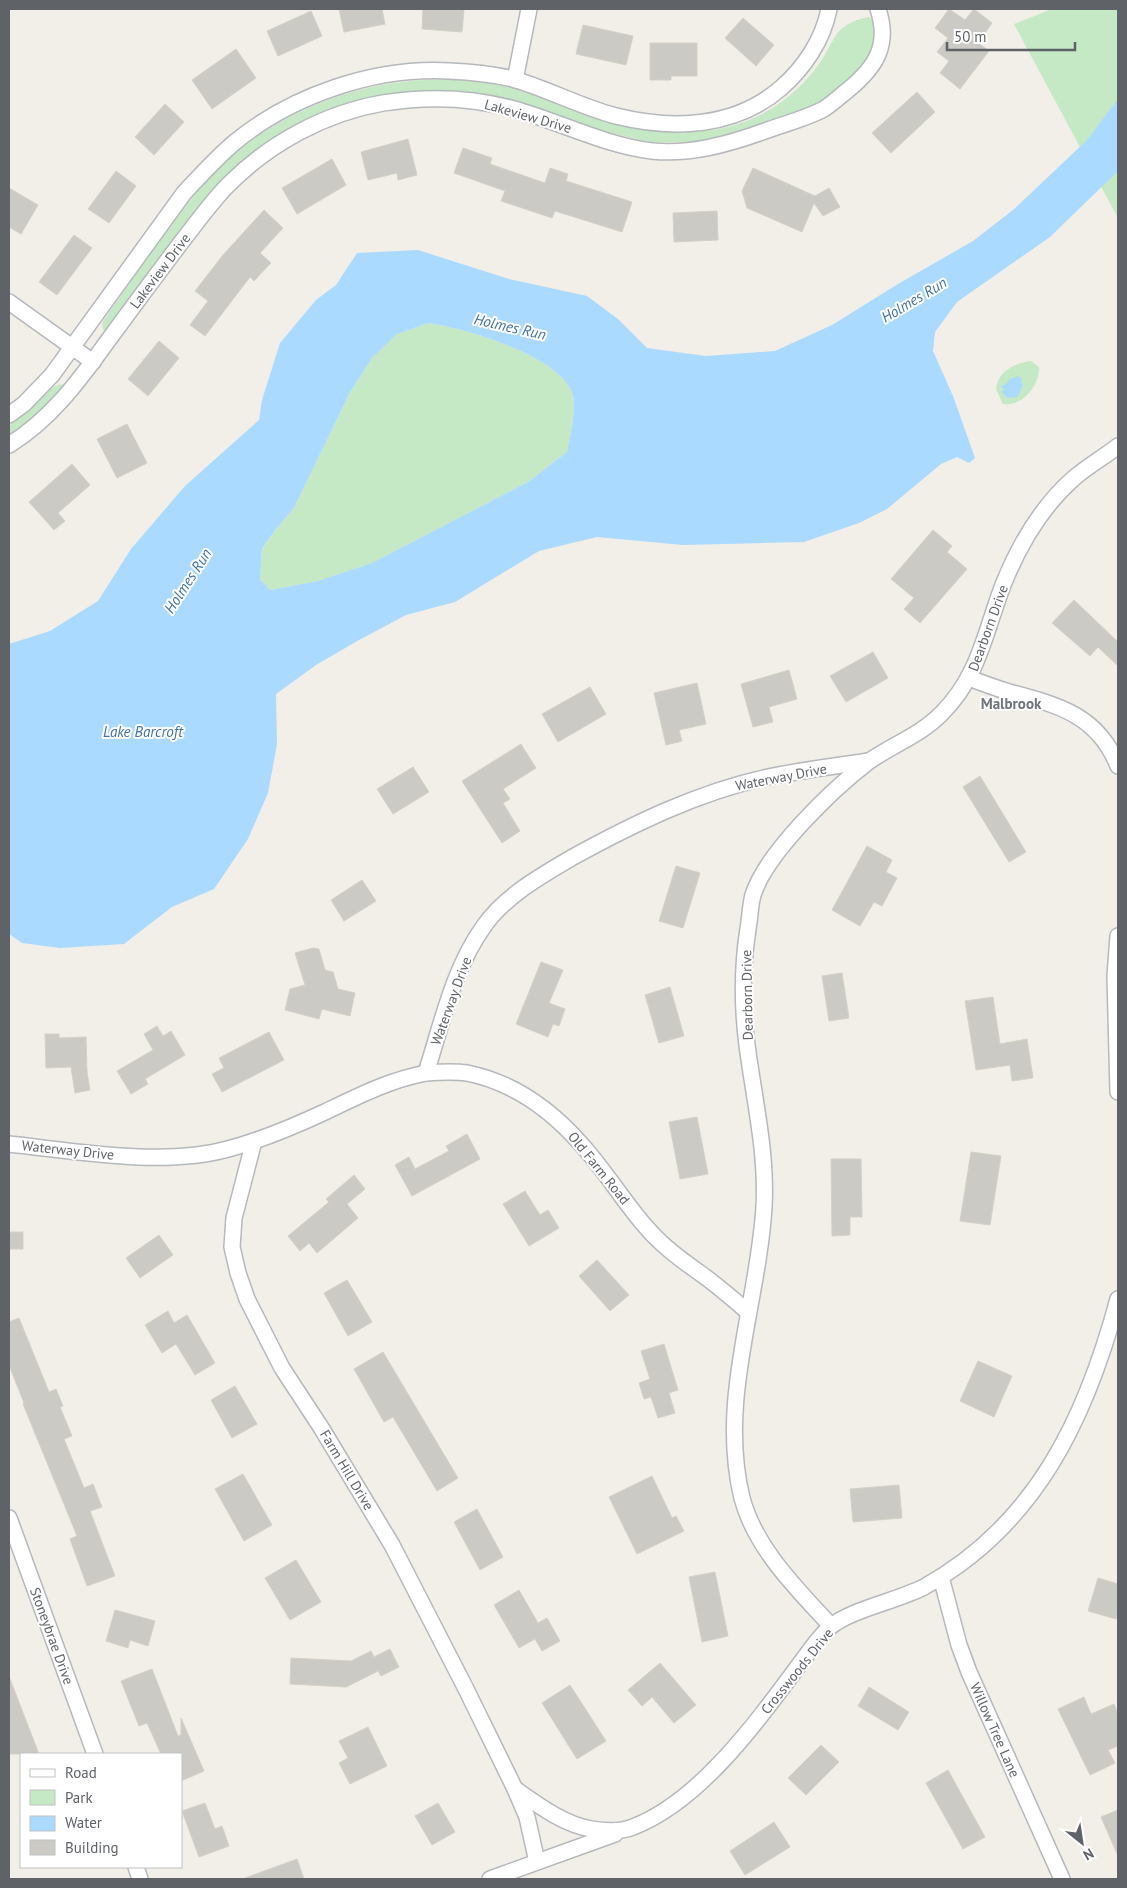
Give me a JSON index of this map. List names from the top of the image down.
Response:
{
  "streets": {
    "street": [
      "Lakeview Drive",
      "Dearborn Drive",
      "Waterway Drive",
      "Old Farm Road",
      "Farm Hill Drive",
      "Stoneybrae Drive",
      "Crosswoods Drive",
      "Willow Tree Lane"
    ]
  },
  "crossings": [
    ["Dearborn Drive", "Waterway Drive"],
    ["Dearborn Drive", "Old Farm Road"],
    ["Dearborn Drive", "Crosswoods Drive"],
    ["Waterway Drive", "Old Farm Road"],
    ["Waterway Drive", "Farm Hill Drive"],
    ["Farm Hill Drive", "Crosswoods Drive"],
    ["Crosswoods Drive", "Willow Tree Lane"]
  ],
  "districts": ["Malbrook"],
  "water": ["Holmes Run", "Lake Barcroft"],
  "legend": [
    "Road",
    "Park",
    "Water",
    "Building"
  ],
  "scale_bar": "50 m",
  "north": "bottom right"
}
